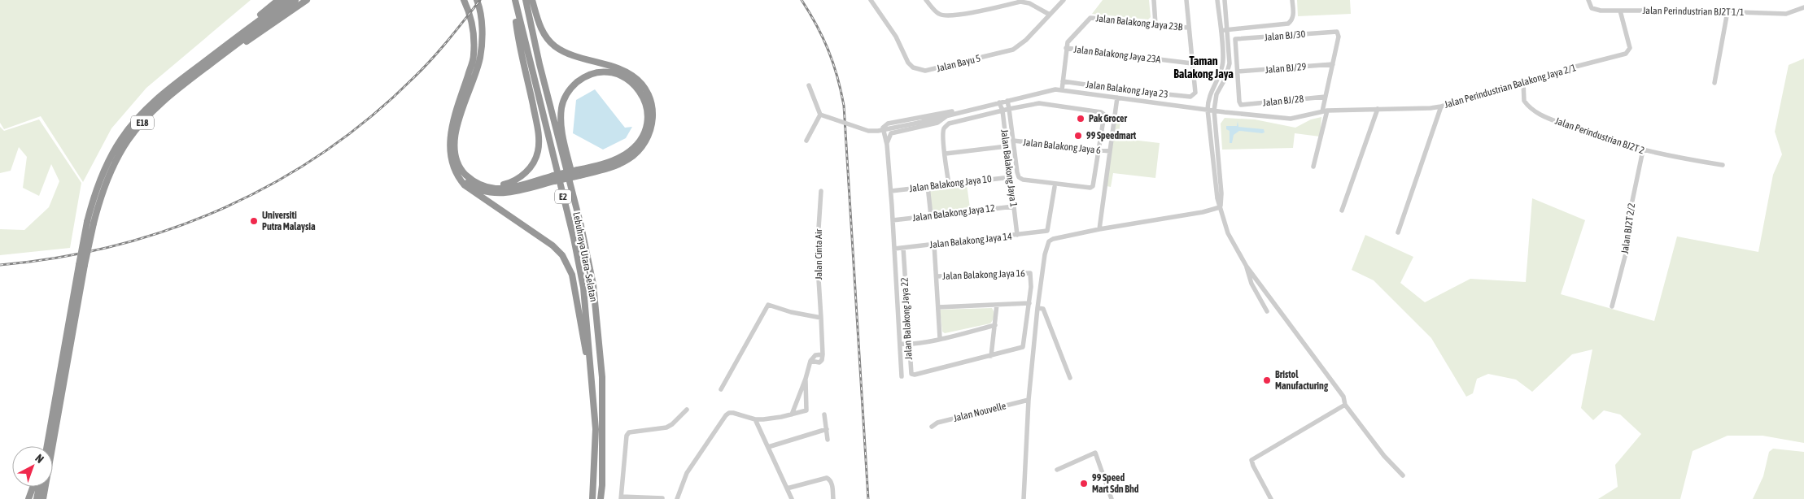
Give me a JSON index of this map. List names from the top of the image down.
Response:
{
  "streets": {
    "highway": ["E18", "E2", "Lebuhraya Utara–Selatan"],
    "street": [
      "Jalan Perindustrian BJ2T 1/1",
      "Jalan Balakong Jaya 23B",
      "Jalan BJ/30",
      "Jalan Balakong Jaya 23A",
      "Jalan Bayu 5",
      "Jalan BJ/29",
      "Jalan Perindustrian Balakong Jaya 2/1",
      "Jalan Balakong Jaya 23",
      "Jalan BJ/28",
      "Jalan Perindustrian BJ2T 2",
      "Jalan Balakong Jaya 6",
      "Jalan Balakong Jaya 1",
      "Jalan Balakong Jaya 10",
      "Jalan Balakong Jaya 12",
      "Jalan BJ2T 2/2",
      "Jalan Balakong Jaya 14",
      "Jalan Cinta Air",
      "Jalan Balakong Jaya 16",
      "Jalan Balakong Jaya 22",
      "Jalan Nouvelle"
    ]
  },
  "crossings": [
    ["Jalan Perindustrian BJ2T 1/1", "Jalan Perindustrian Balakong Jaya 2/1"],
    ["Jalan Balakong Jaya 23B", "Jalan Balakong Jaya 23A"],
    ["Jalan Balakong Jaya 23B", "Jalan Perindustrian Balakong Jaya 2/1"],
    ["Jalan Balakong Jaya 23B", "Jalan Balakong Jaya 23"],
    ["Jalan BJ/30", "Jalan BJ/29"],
    ["Jalan BJ/30", "Jalan BJ/28"],
    ["Jalan Balakong Jaya 23A", "Jalan Balakong Jaya 23"],
    ["Jalan BJ/29", "Jalan BJ/28"],
    ["Jalan Perindustrian Balakong Jaya 2/1", "Jalan Perindustrian BJ2T 2"],
    ["Jalan Perindustrian Balakong Jaya 2/1", "Jalan Balakong Jaya 1"],
    ["Jalan Perindustrian BJ2T 2", "Jalan BJ2T 2/2"],
    ["Jalan Balakong Jaya 1", "Jalan Balakong Jaya 10"],
    ["Jalan Balakong Jaya 1", "Jalan Balakong Jaya 12"],
    ["Jalan Balakong Jaya 1", "Jalan Balakong Jaya 14"],
    ["Jalan Balakong Jaya 14", "Jalan Balakong Jaya 22"],
    ["Jalan Balakong Jaya 16", "Jalan Balakong Jaya 22"]
  ],
  "districts": ["Taman Balakong Jaya"],
  "places": [
    "Pak Grocer",
    "99 Speedmart",
    "Universiti Putra Malaysia",
    "Bristol Manufacturing",
    "99 Speed Mart Sdn Bhd"
  ],
  "north": "top right"
}
